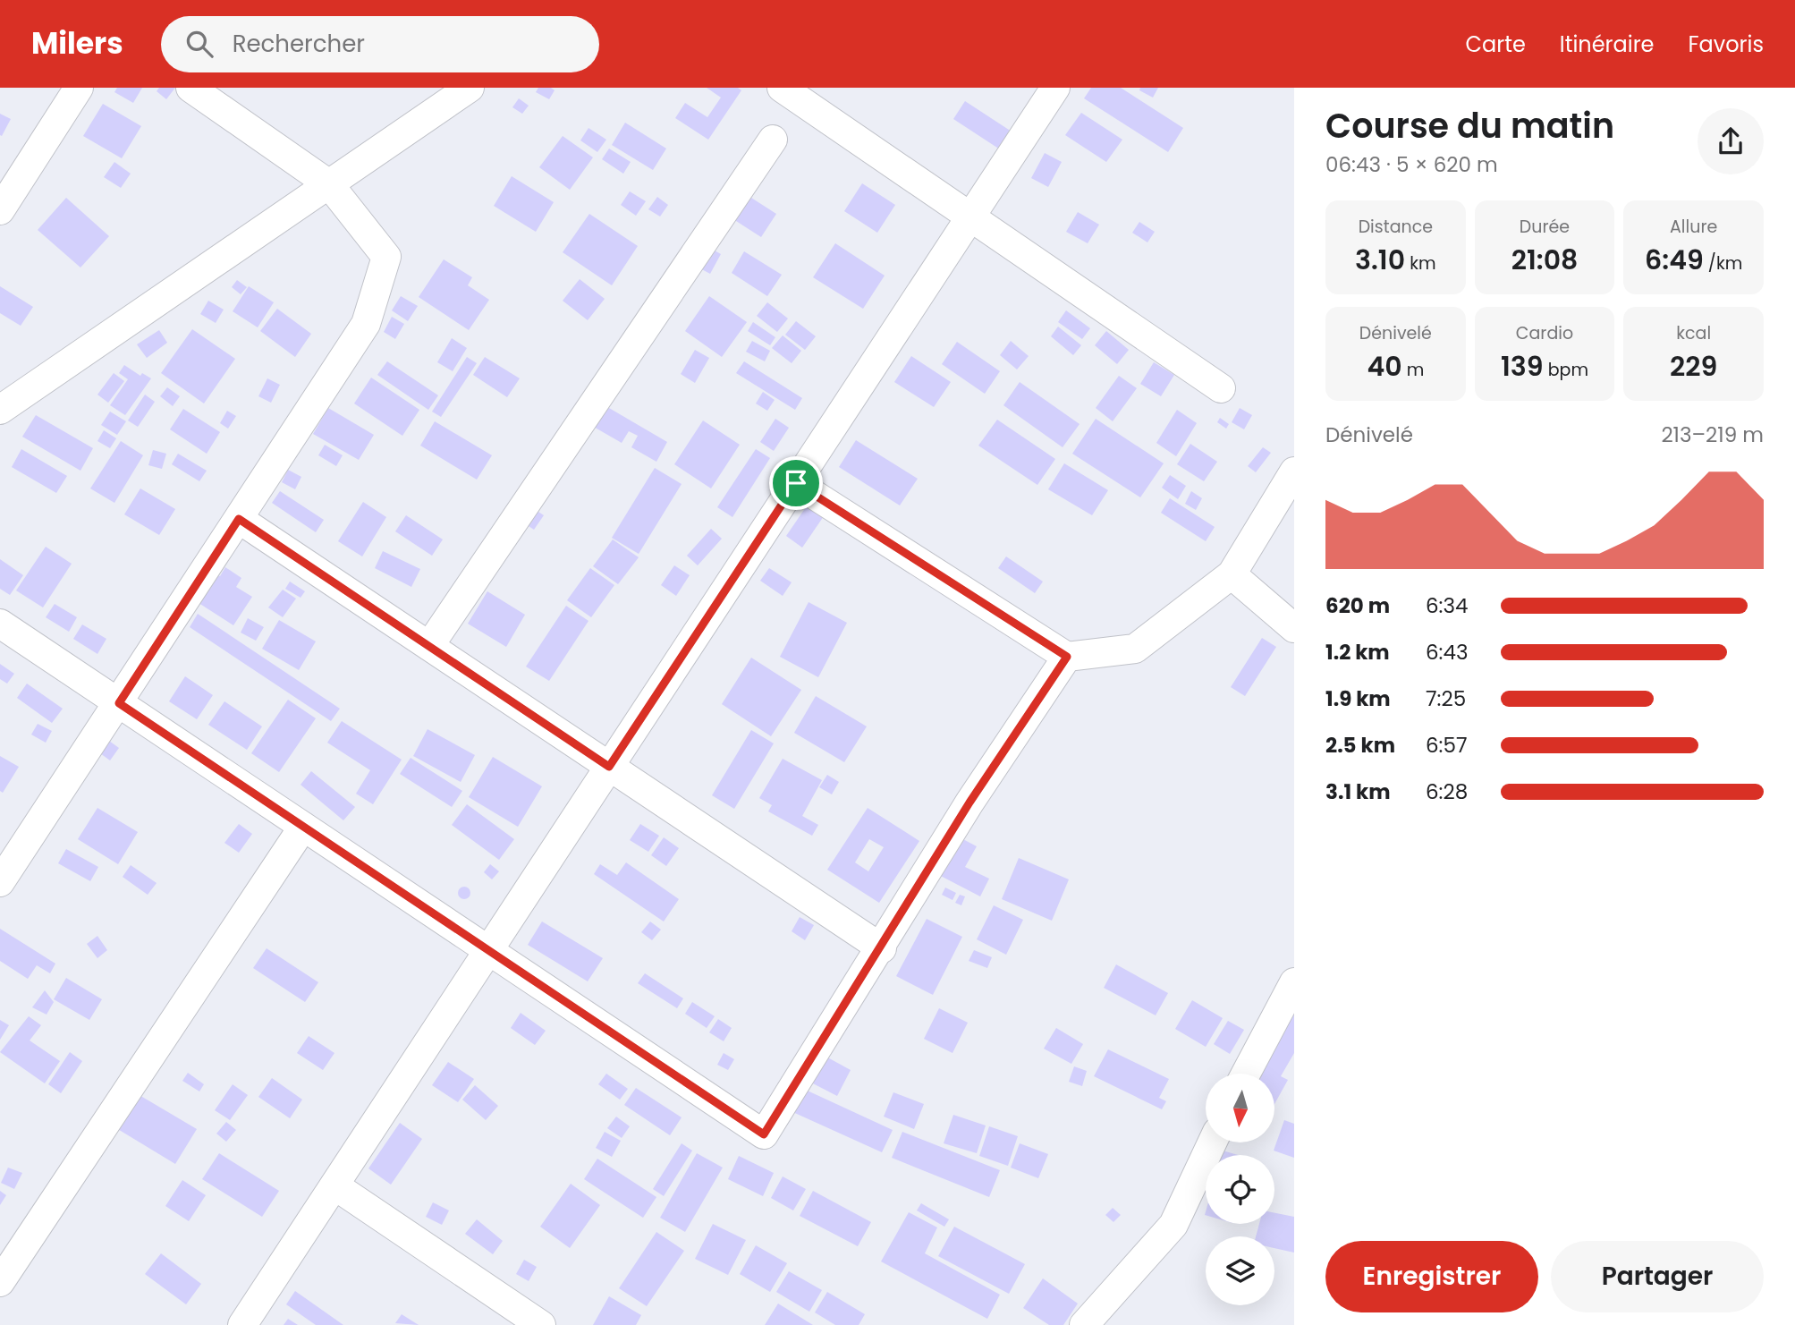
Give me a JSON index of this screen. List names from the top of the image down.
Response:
{
  "north": "bottom",
  "page": {
    "header": "Milers",
    "search": "Rechercher",
    "nav": ["Carte", "Itinéraire", "Favoris"],
    "heading": ["Course du matin", "06:43 · 5 × 620 m"],
    "stats": [
      ["Distance", "3.10 km"],
      ["Durée", "21:08"],
      ["Allure", "6:49 /km"],
      ["Dénivelé", "40 m"],
      ["Cardio", "139 bpm"],
      ["kcal", "229"]
    ],
    "chart": ["Dénivelé", "213–219 m"],
    "list": [
      {
        "name": "620 m",
        "note": "6:34"
      },
      {
        "name": "1.2 km",
        "note": "6:43"
      },
      {
        "name": "1.9 km",
        "note": "7:25"
      },
      {
        "name": "2.5 km",
        "note": "6:57"
      },
      {
        "name": "3.1 km",
        "note": "6:28"
      }
    ],
    "buttons": ["Enregistrer", "Partager"]
  }
}
